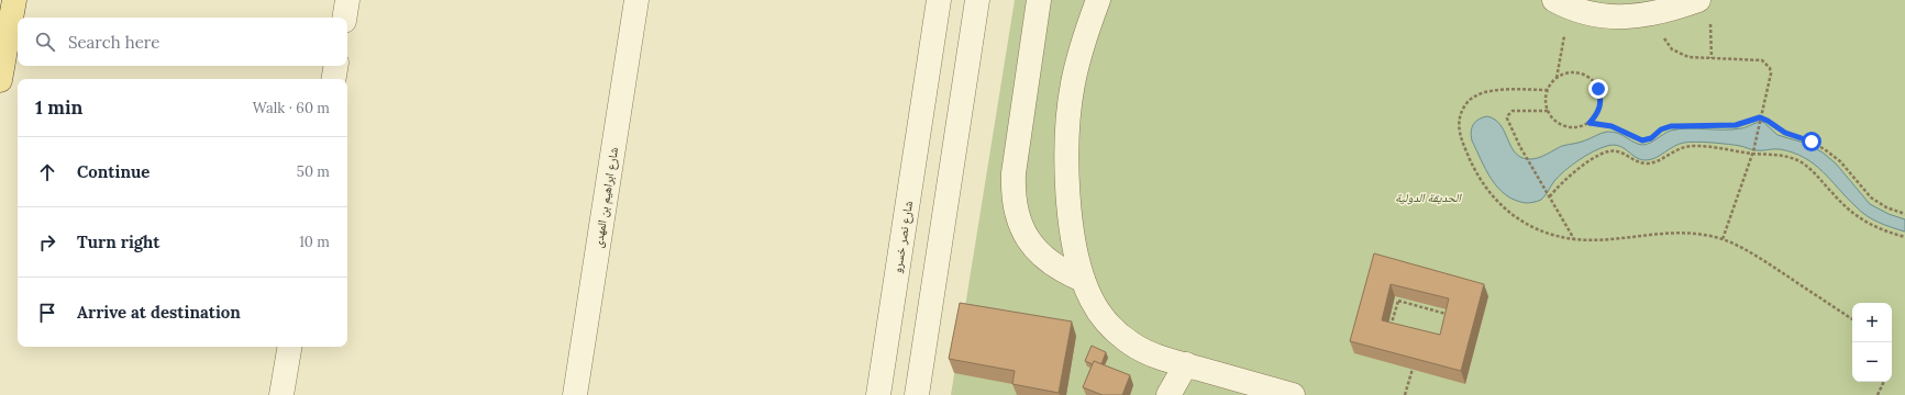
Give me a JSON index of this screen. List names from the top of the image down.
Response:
{
  "streets": {
    "street": ["شارع ابراهيم بن المهدى", "شارع نصر خسرو"]
  },
  "parks": ["الحديقة الدولية"],
  "page": {
    "search": "Search here",
    "heading": ["1 min", "Walk · 60 m"],
    "list": [
      ["Continue", "50 m"],
      ["Turn right", "10 m"],
      "Arrive at destination"
    ],
    "map_buttons": ["+", "−"]
  }
}
